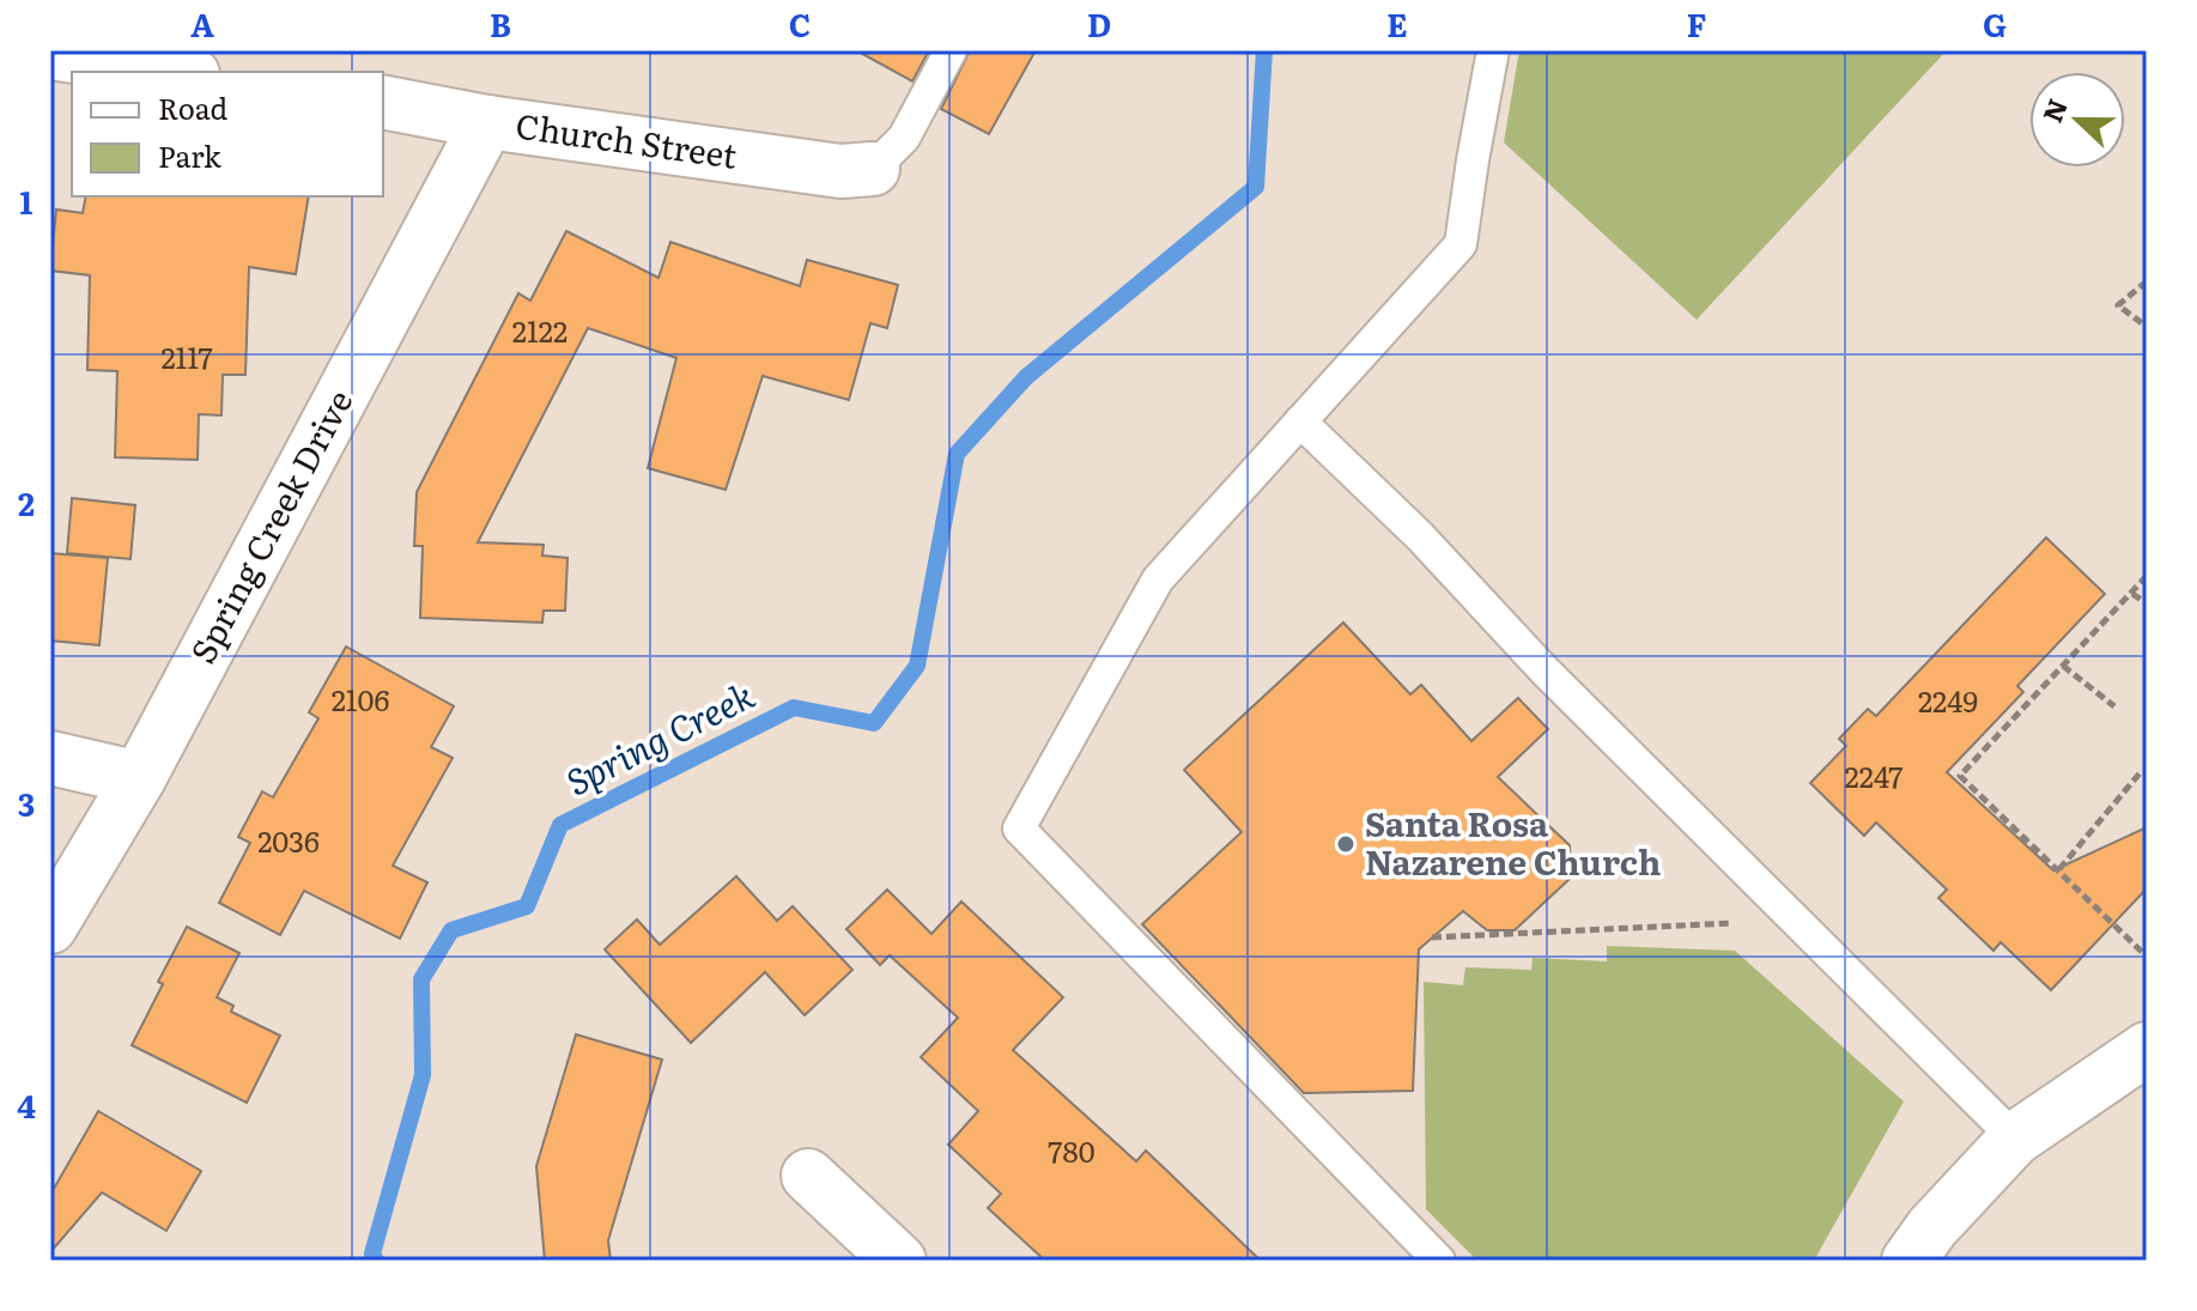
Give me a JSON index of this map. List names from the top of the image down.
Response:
{
  "streets": {
    "street": ["Church Street", "Spring Creek Drive"]
  },
  "crossings": [
    ["Church Street", "Spring Creek Drive"]
  ],
  "water": ["Spring Creek"],
  "places": ["Santa Rosa Nazarene Church"],
  "house_numbers": [
    "2122",
    "2117",
    "2106",
    "2249",
    "2247",
    "2036",
    "780"
  ],
  "legend": ["Road", "Park"],
  "north": "left",
  "grid": {
    "columns": [
      "A",
      "B",
      "C",
      "D",
      "E",
      "F",
      "G"
    ],
    "rows": [
      "1",
      "2",
      "3",
      "4"
    ]
  }
}
